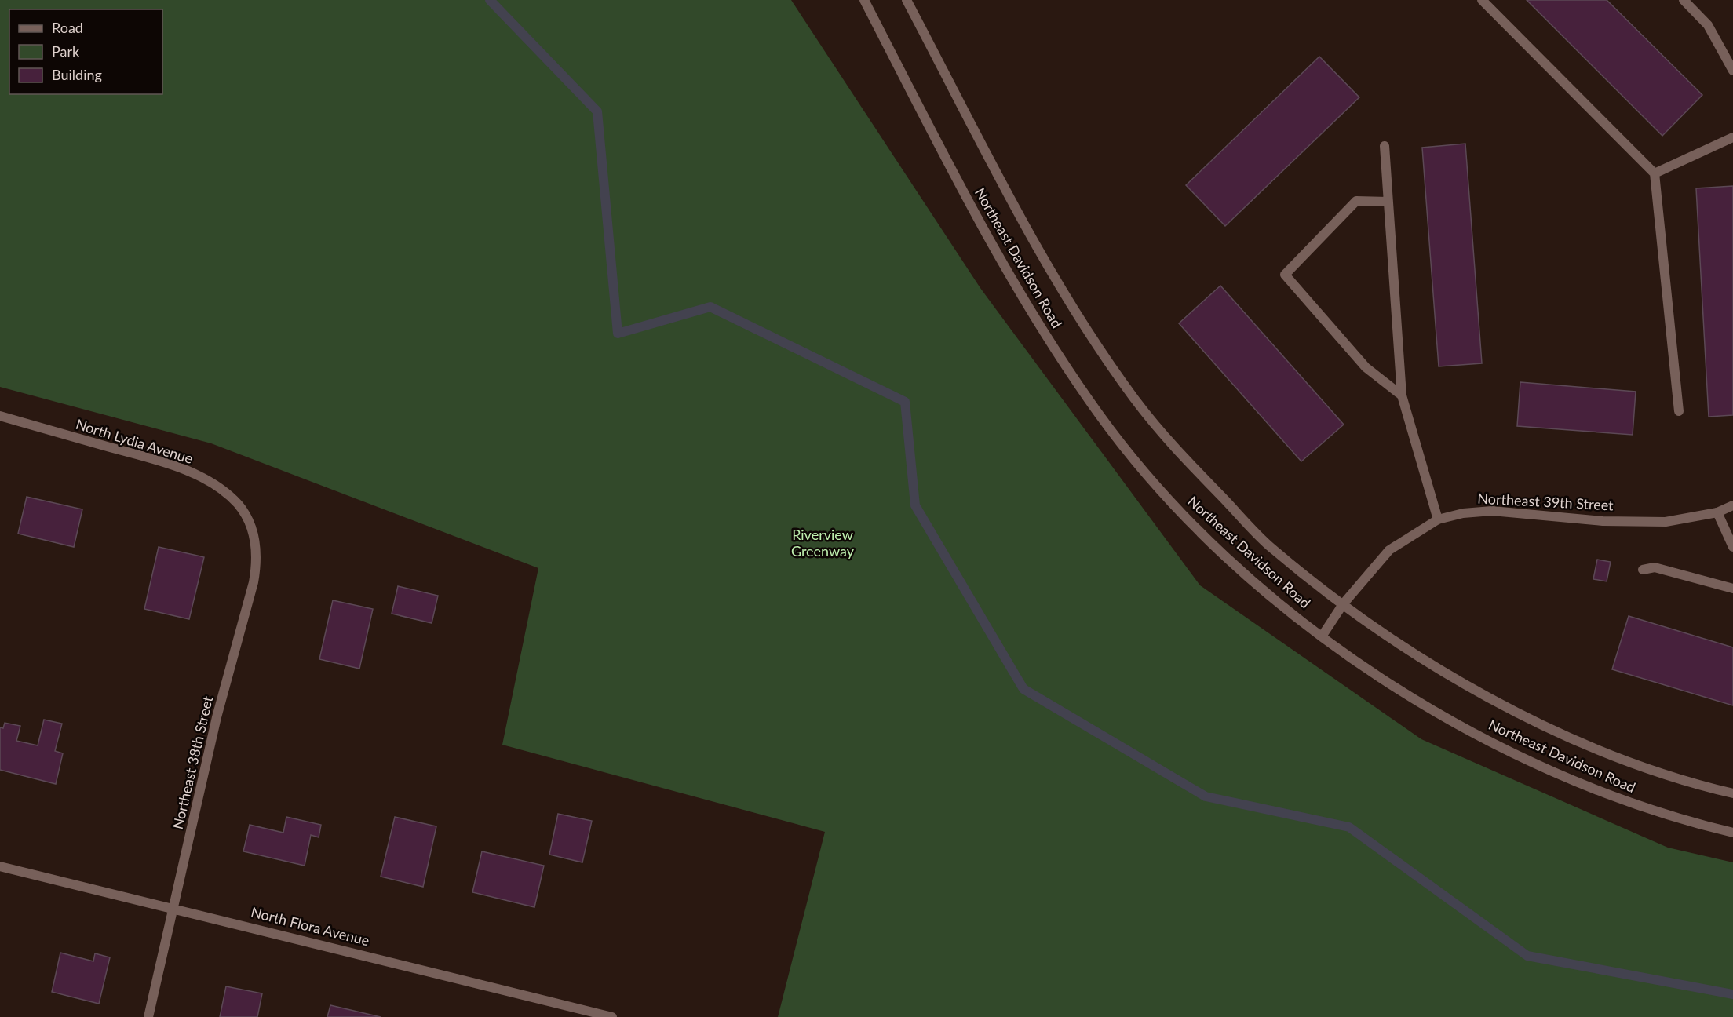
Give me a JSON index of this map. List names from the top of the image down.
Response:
{
  "streets": {
    "street": [
      "Northeast Davidson Road",
      "North Lydia Avenue",
      "Northeast 39th Street",
      "Northeast 38th Street",
      "North Flora Avenue"
    ]
  },
  "crossings": [
    ["Northeast Davidson Road", "Northeast 39th Street"],
    ["North Lydia Avenue", "Northeast 38th Street"],
    ["Northeast 38th Street", "North Flora Avenue"]
  ],
  "parks": ["Riverview Greenway"],
  "legend": ["Road", "Park", "Building"]
}
